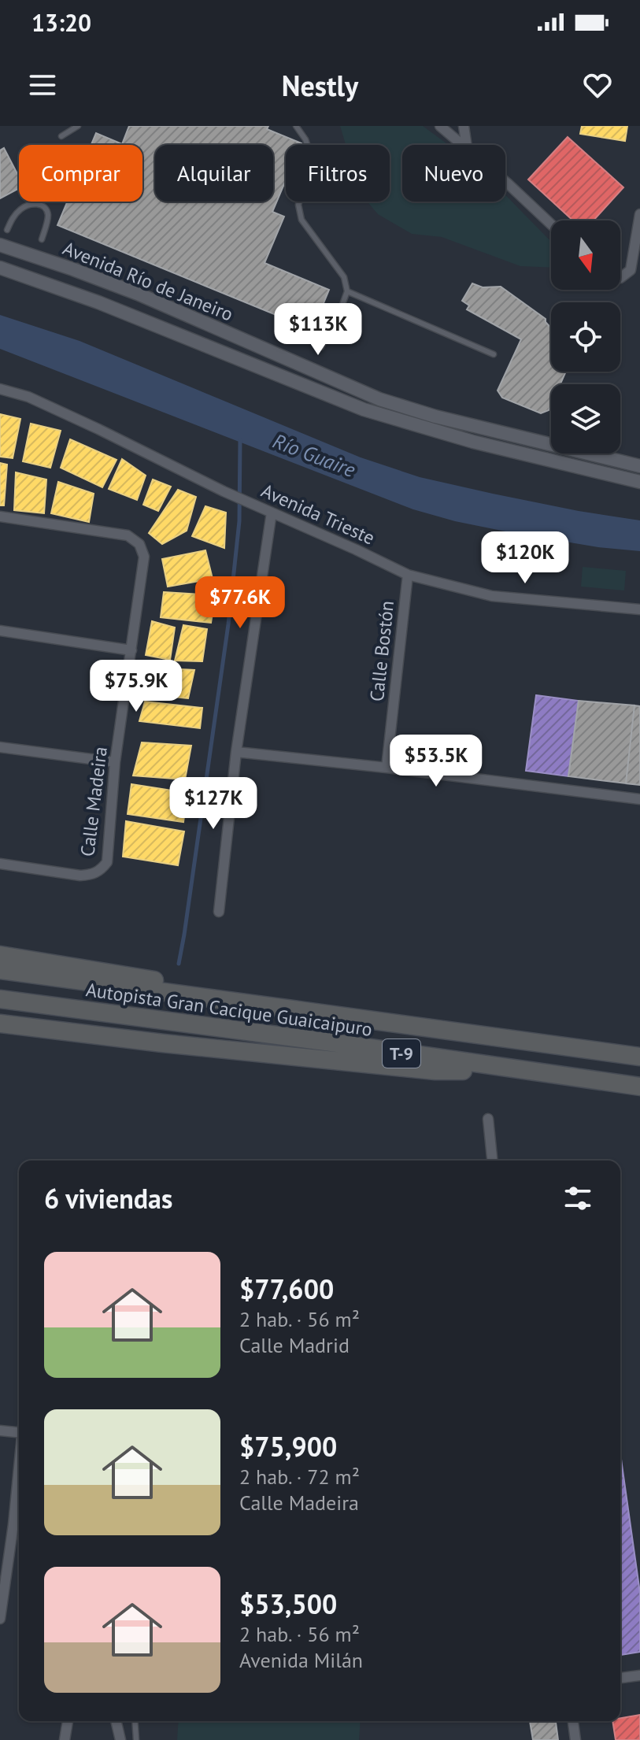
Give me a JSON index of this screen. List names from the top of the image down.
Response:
{
  "streets": {
    "highway": ["Autopista Gran Cacique Guaicaipuro", "T-9"],
    "street": [
      "Avenida Río de Janeiro",
      "Avenida Trieste",
      "Calle Bostón",
      "Calle Madeira"
    ]
  },
  "crossings": [
    ["Avenida Trieste", "Calle Bostón"]
  ],
  "water": ["Río Guaire"],
  "north": "bottom",
  "page": {
    "status": "13:20",
    "header": "Nestly",
    "chip": [
      "Comprar",
      "Alquilar",
      "Filtros",
      "Nuevo"
    ],
    "price": [
      "$113K",
      "$120K",
      "$77.6K",
      "$75.9K",
      "$53.5K",
      "$127K"
    ],
    "heading": "6 viviendas",
    "list": [
      {
        "name": "$77,600",
        "note": "2 hab. · 56 m² · Calle Madrid"
      },
      {
        "name": "$75,900",
        "note": "2 hab. · 72 m² · Calle Madeira"
      },
      {
        "name": "$53,500",
        "note": "2 hab. · 56 m² · Avenida Milán"
      }
    ]
  }
}
